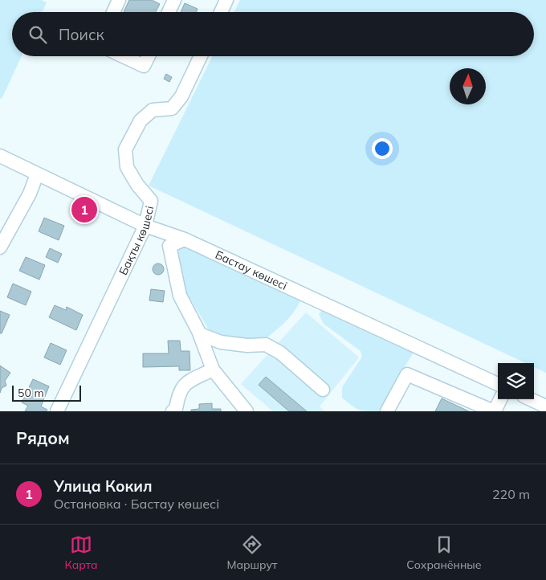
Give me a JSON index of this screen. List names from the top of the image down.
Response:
{
  "streets": {
    "street": ["Бақты көшесі", "Бастау көшесі"]
  },
  "crossings": [
    ["Бақты көшесі", "Бастау көшесі"]
  ],
  "scale_bar": "50 m",
  "north": "top",
  "page": {
    "search": "Поиск",
    "pins": "1",
    "scale": "50 m",
    "heading": "Рядом",
    "list": [
      {
        "mark": "1",
        "name": "Улица Кокил",
        "note": "Остановка · Бастау көшесі",
        "value": "220 m"
      }
    ],
    "nav": ["Карта", "Маршрут", "Сохранённые"]
  }
}
